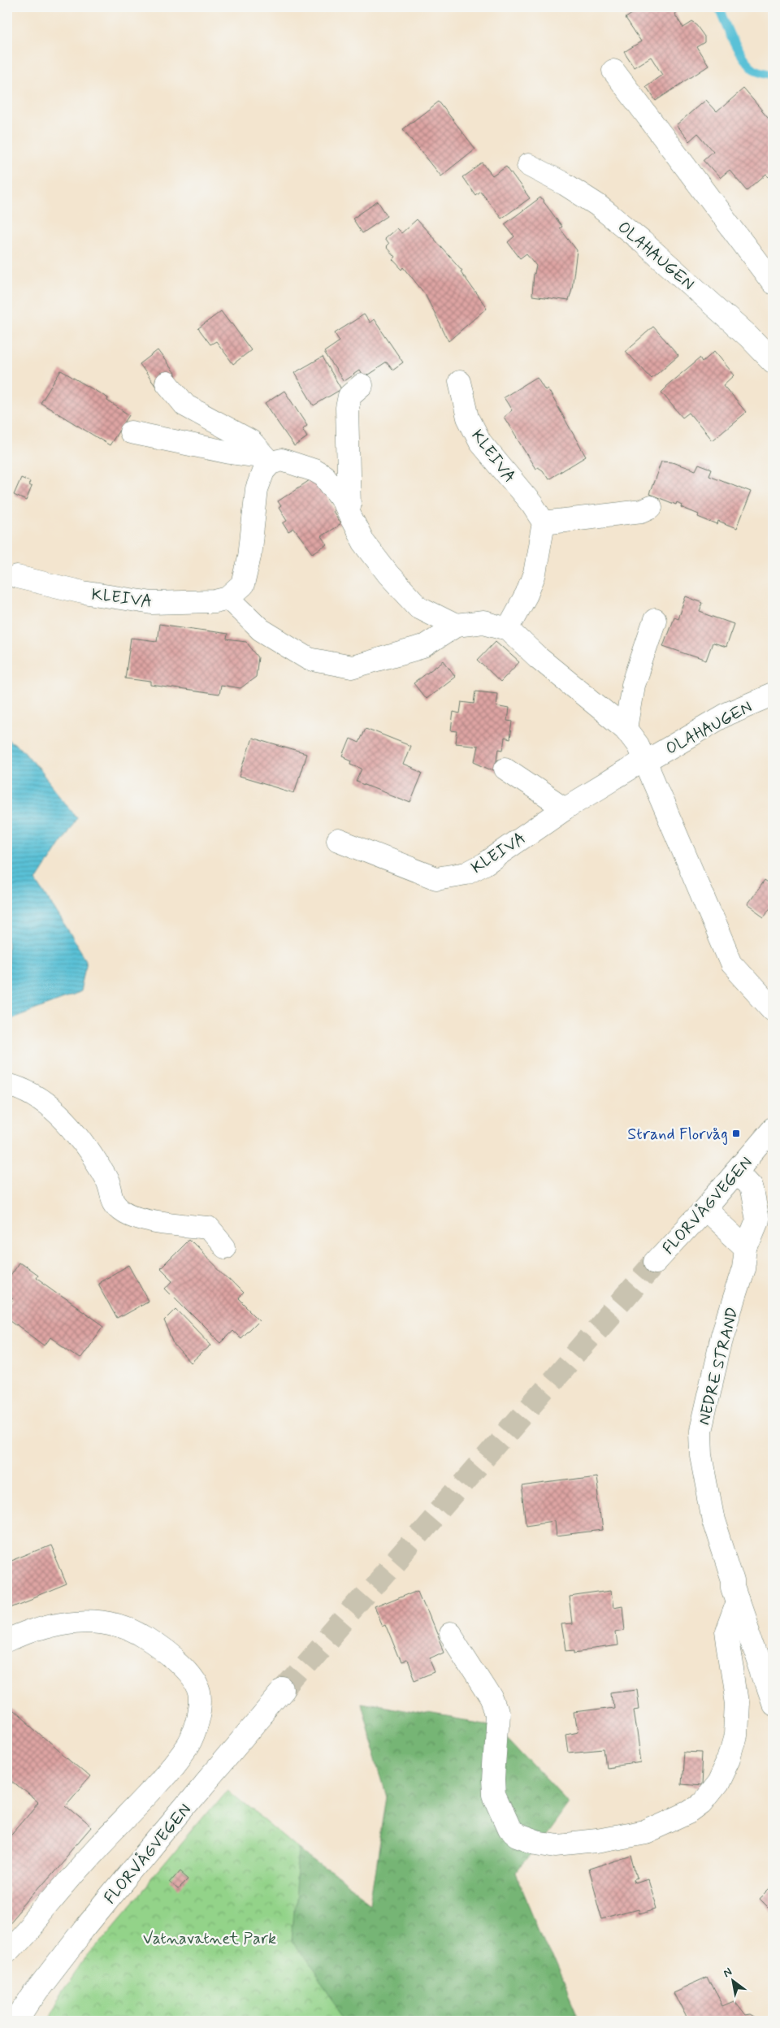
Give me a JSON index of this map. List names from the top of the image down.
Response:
{
  "streets": {
    "street": [
      "OLAHAUGEN",
      "KLEIVA",
      "FLORVÅGVEGEN",
      "NEDRE STRAND"
    ]
  },
  "crossings": [
    ["OLAHAUGEN", "KLEIVA"],
    ["FLORVÅGVEGEN", "NEDRE STRAND"]
  ],
  "parks": ["Vatnavatnet Park"],
  "places": {
    "transit": ["Strand Florvåg"]
  },
  "north": "top left"
}
